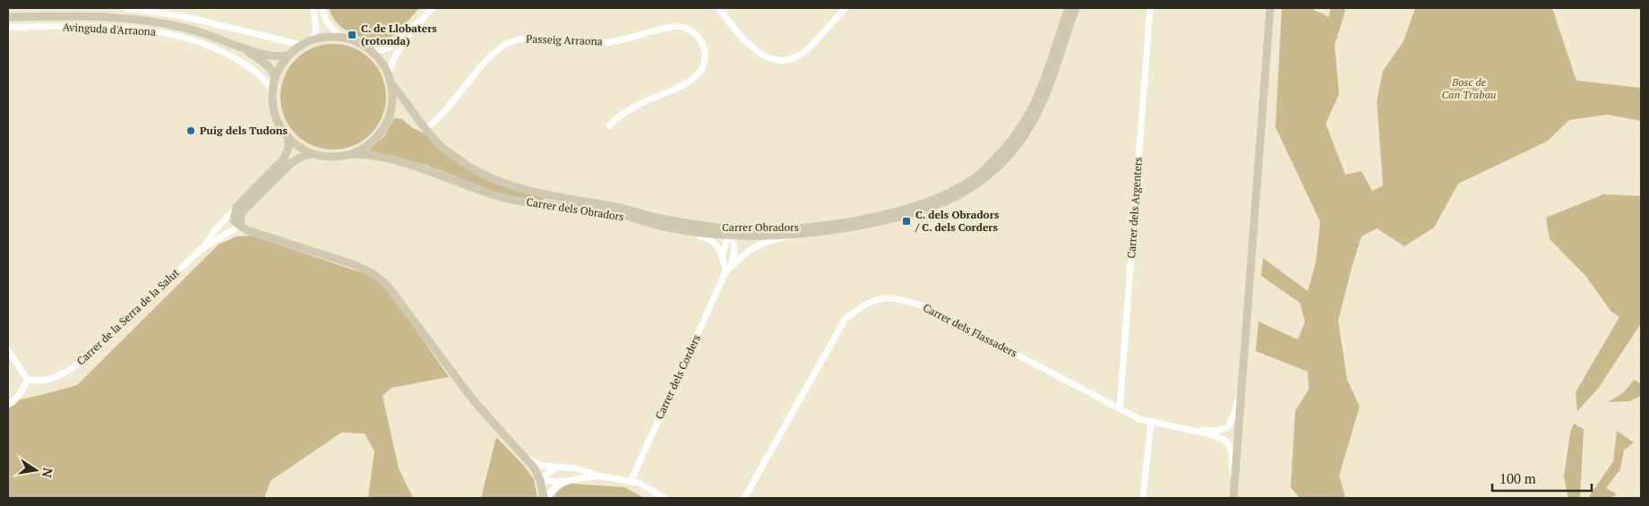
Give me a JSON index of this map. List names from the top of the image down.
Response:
{
  "streets": {
    "street": [
      "Avinguda d'Arraona",
      "Passeig Arraona",
      "Carrer dels Argenters",
      "Carrer dels Obradors",
      "Carrer Obradors",
      "Carrer de la Serra de la Salut",
      "Carrer dels Flassaders",
      "Carrer dels Corders"
    ]
  },
  "crossings": [
    ["Avinguda d'Arraona", "Carrer dels Obradors"],
    ["Avinguda d'Arraona", "Carrer Obradors"],
    ["Avinguda d'Arraona", "Carrer de la Serra de la Salut"],
    ["Passeig Arraona", "Carrer Obradors"],
    ["Carrer dels Argenters", "Carrer dels Flassaders"],
    ["Carrer dels Obradors", "Carrer Obradors"],
    ["Carrer dels Obradors", "Carrer de la Serra de la Salut"],
    ["Carrer dels Obradors", "Carrer dels Corders"],
    ["Carrer Obradors", "Carrer de la Serra de la Salut"]
  ],
  "parks": ["Bosc de Can Trabau"],
  "places": {
    "transit": ["C. de Llobaters (rotonda)", "C. dels Obradors / C. dels Corders"],
    "other": ["Puig dels Tudons"]
  },
  "scale_bar": "100 m",
  "north": "right"
}
